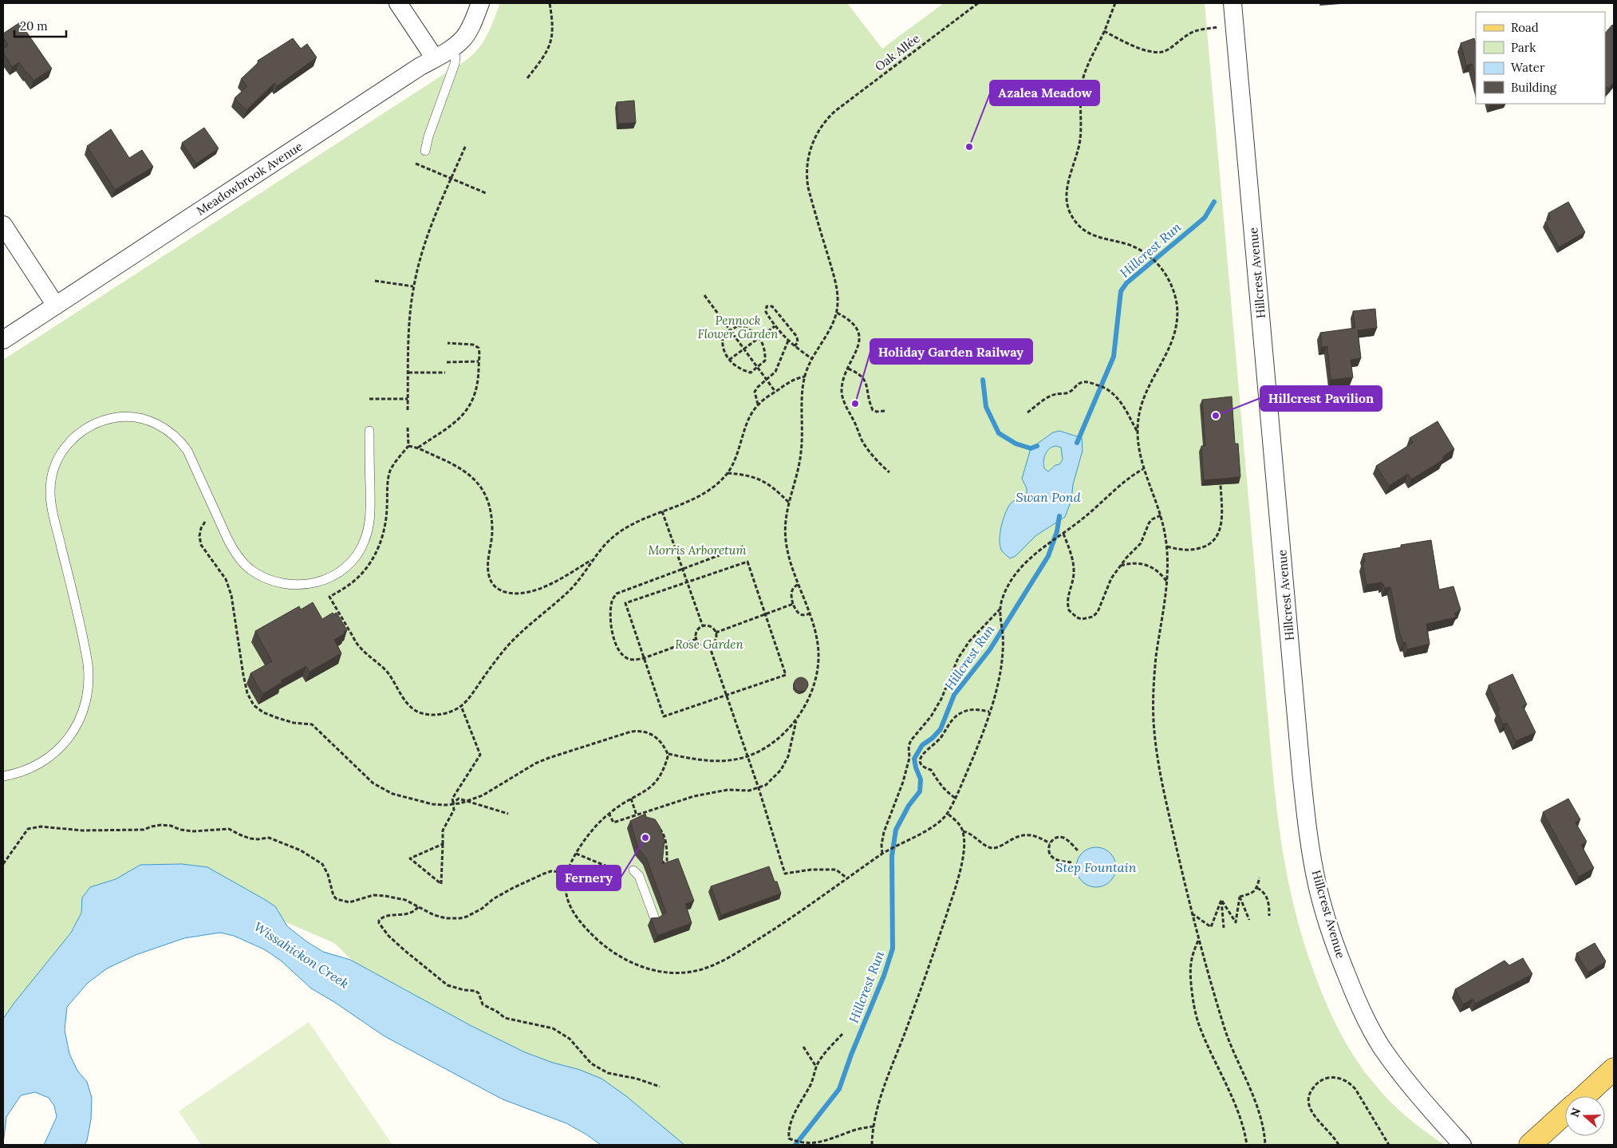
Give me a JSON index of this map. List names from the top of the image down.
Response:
{
  "streets": {
    "street": ["Meadowbrook Avenue", "Hillcrest Avenue"],
    "path": ["Oak Allée"]
  },
  "water": [
    "Hillcrest Run",
    "Swan Pond",
    "Step Fountain",
    "Wissahickon Creek"
  ],
  "parks": ["Pennock Flower Garden", "Morris Arboretum", "Rose Garden"],
  "places": [
    "Azalea Meadow",
    "Holiday Garden Railway",
    "Hillcrest Pavilion",
    "Fernery"
  ],
  "legend": [
    "Road",
    "Park",
    "Water",
    "Building"
  ],
  "scale_bar": "20 m",
  "north": "left"
}
